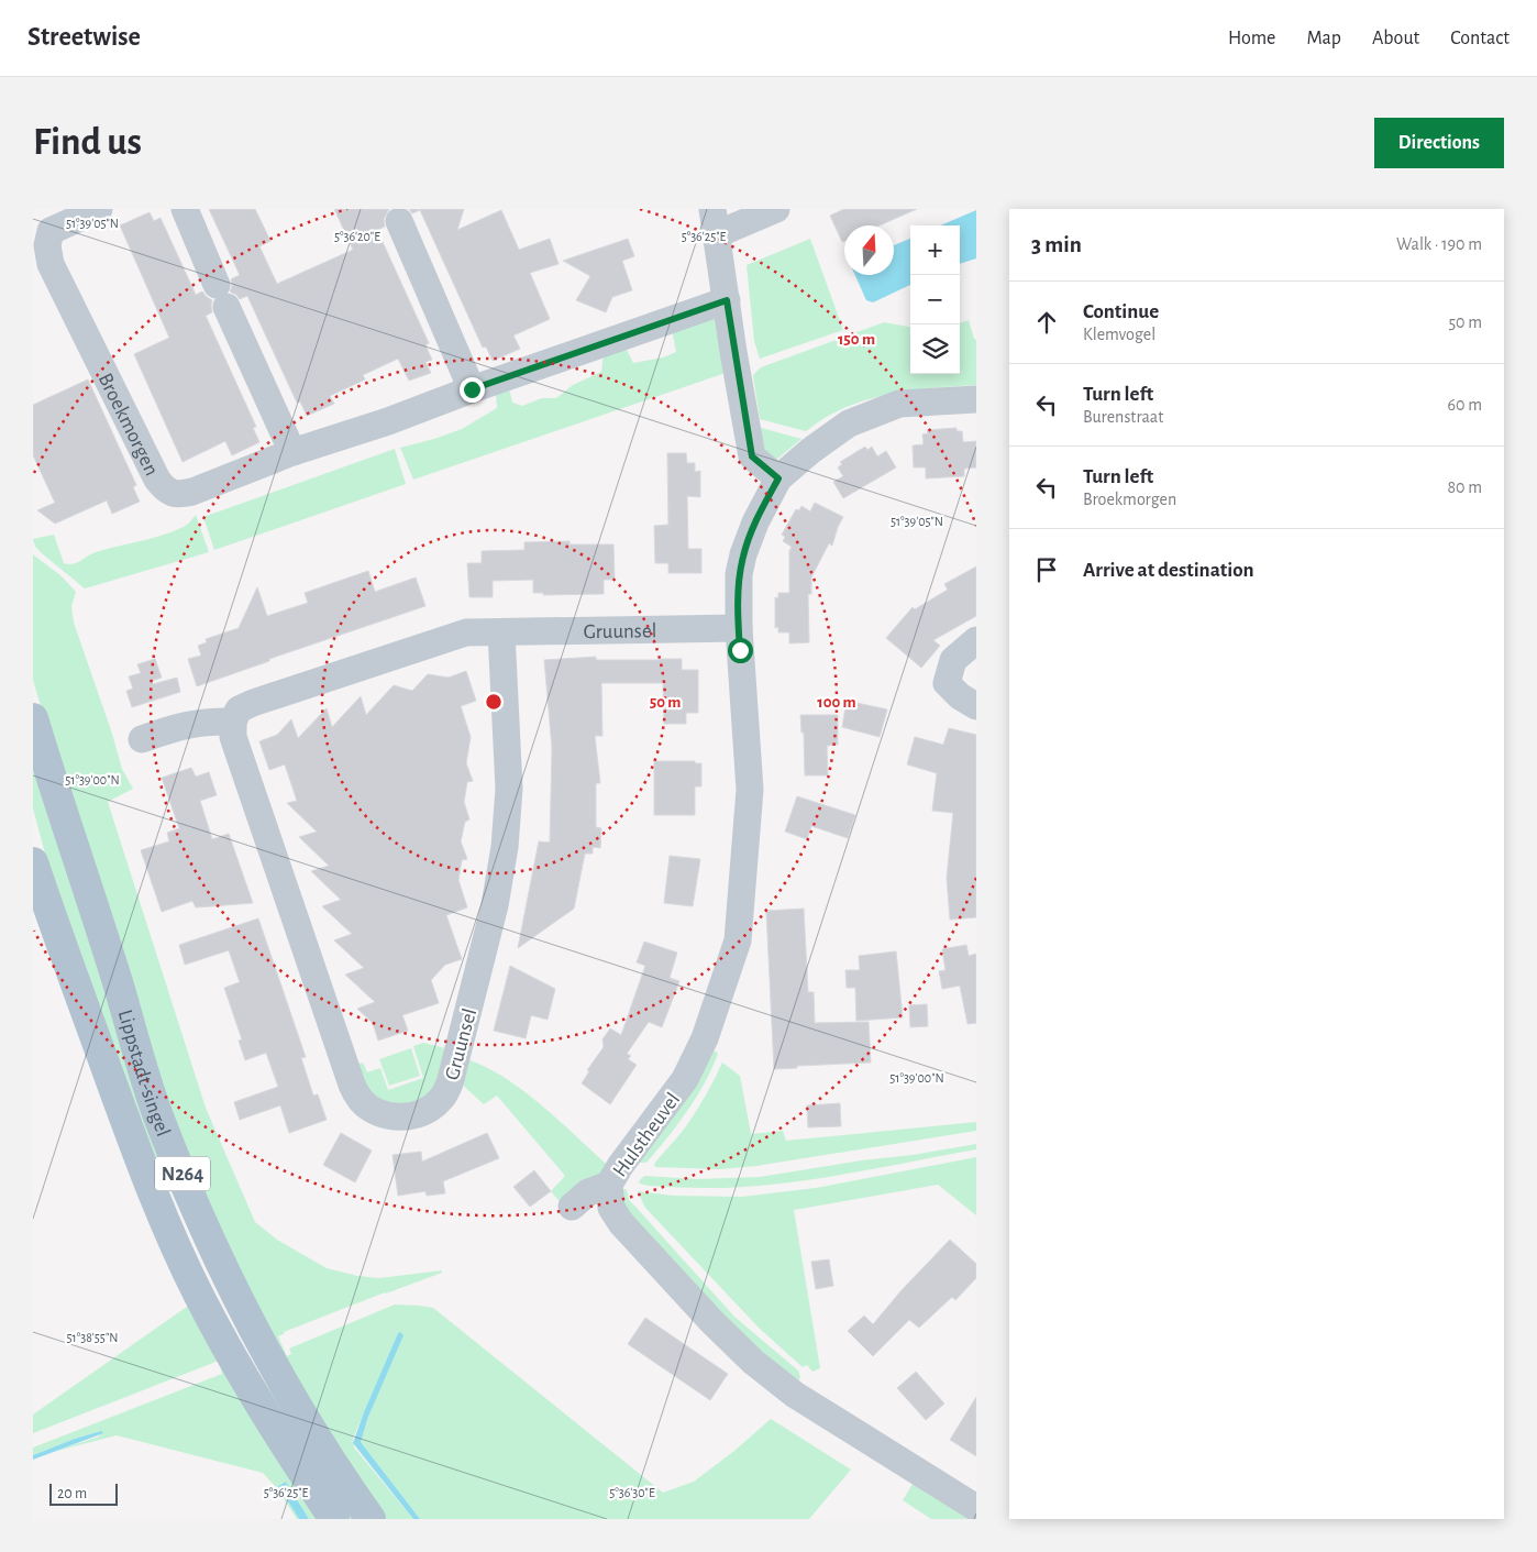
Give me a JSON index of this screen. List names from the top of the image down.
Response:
{
  "streets": {
    "main road": ["Lippstadt-singel", "N264"],
    "street": ["Broekmorgen", "Gruunsel", "Hulstheuvel"]
  },
  "crossings": [
    ["Gruunsel", "Hulstheuvel"]
  ],
  "scale_bar": "20 m",
  "north": "top",
  "page": {
    "header": "Streetwise",
    "nav": [
      "Home",
      "Map",
      "About",
      "Contact"
    ],
    "buttons": "Directions",
    "title": "Find us",
    "heading": ["3 min", "Walk · 190 m"],
    "map_buttons": ["+", "−"],
    "list": [
      ["Continue", "Klemvogel", "50 m"],
      ["Turn left", "Burenstraat", "60 m"],
      ["Turn left", "Broekmorgen", "80 m"],
      "Arrive at destination"
    ],
    "scale": "20 m"
  },
  "coordinates": [
    "51°39'05\"N",
    "5°36'20\"E",
    "5°36'25\"E",
    "51°39'00\"N",
    "51°38'55\"N",
    "5°36'30\"E"
  ],
  "rings": ["150 m", "50 m", "100 m"]
}
